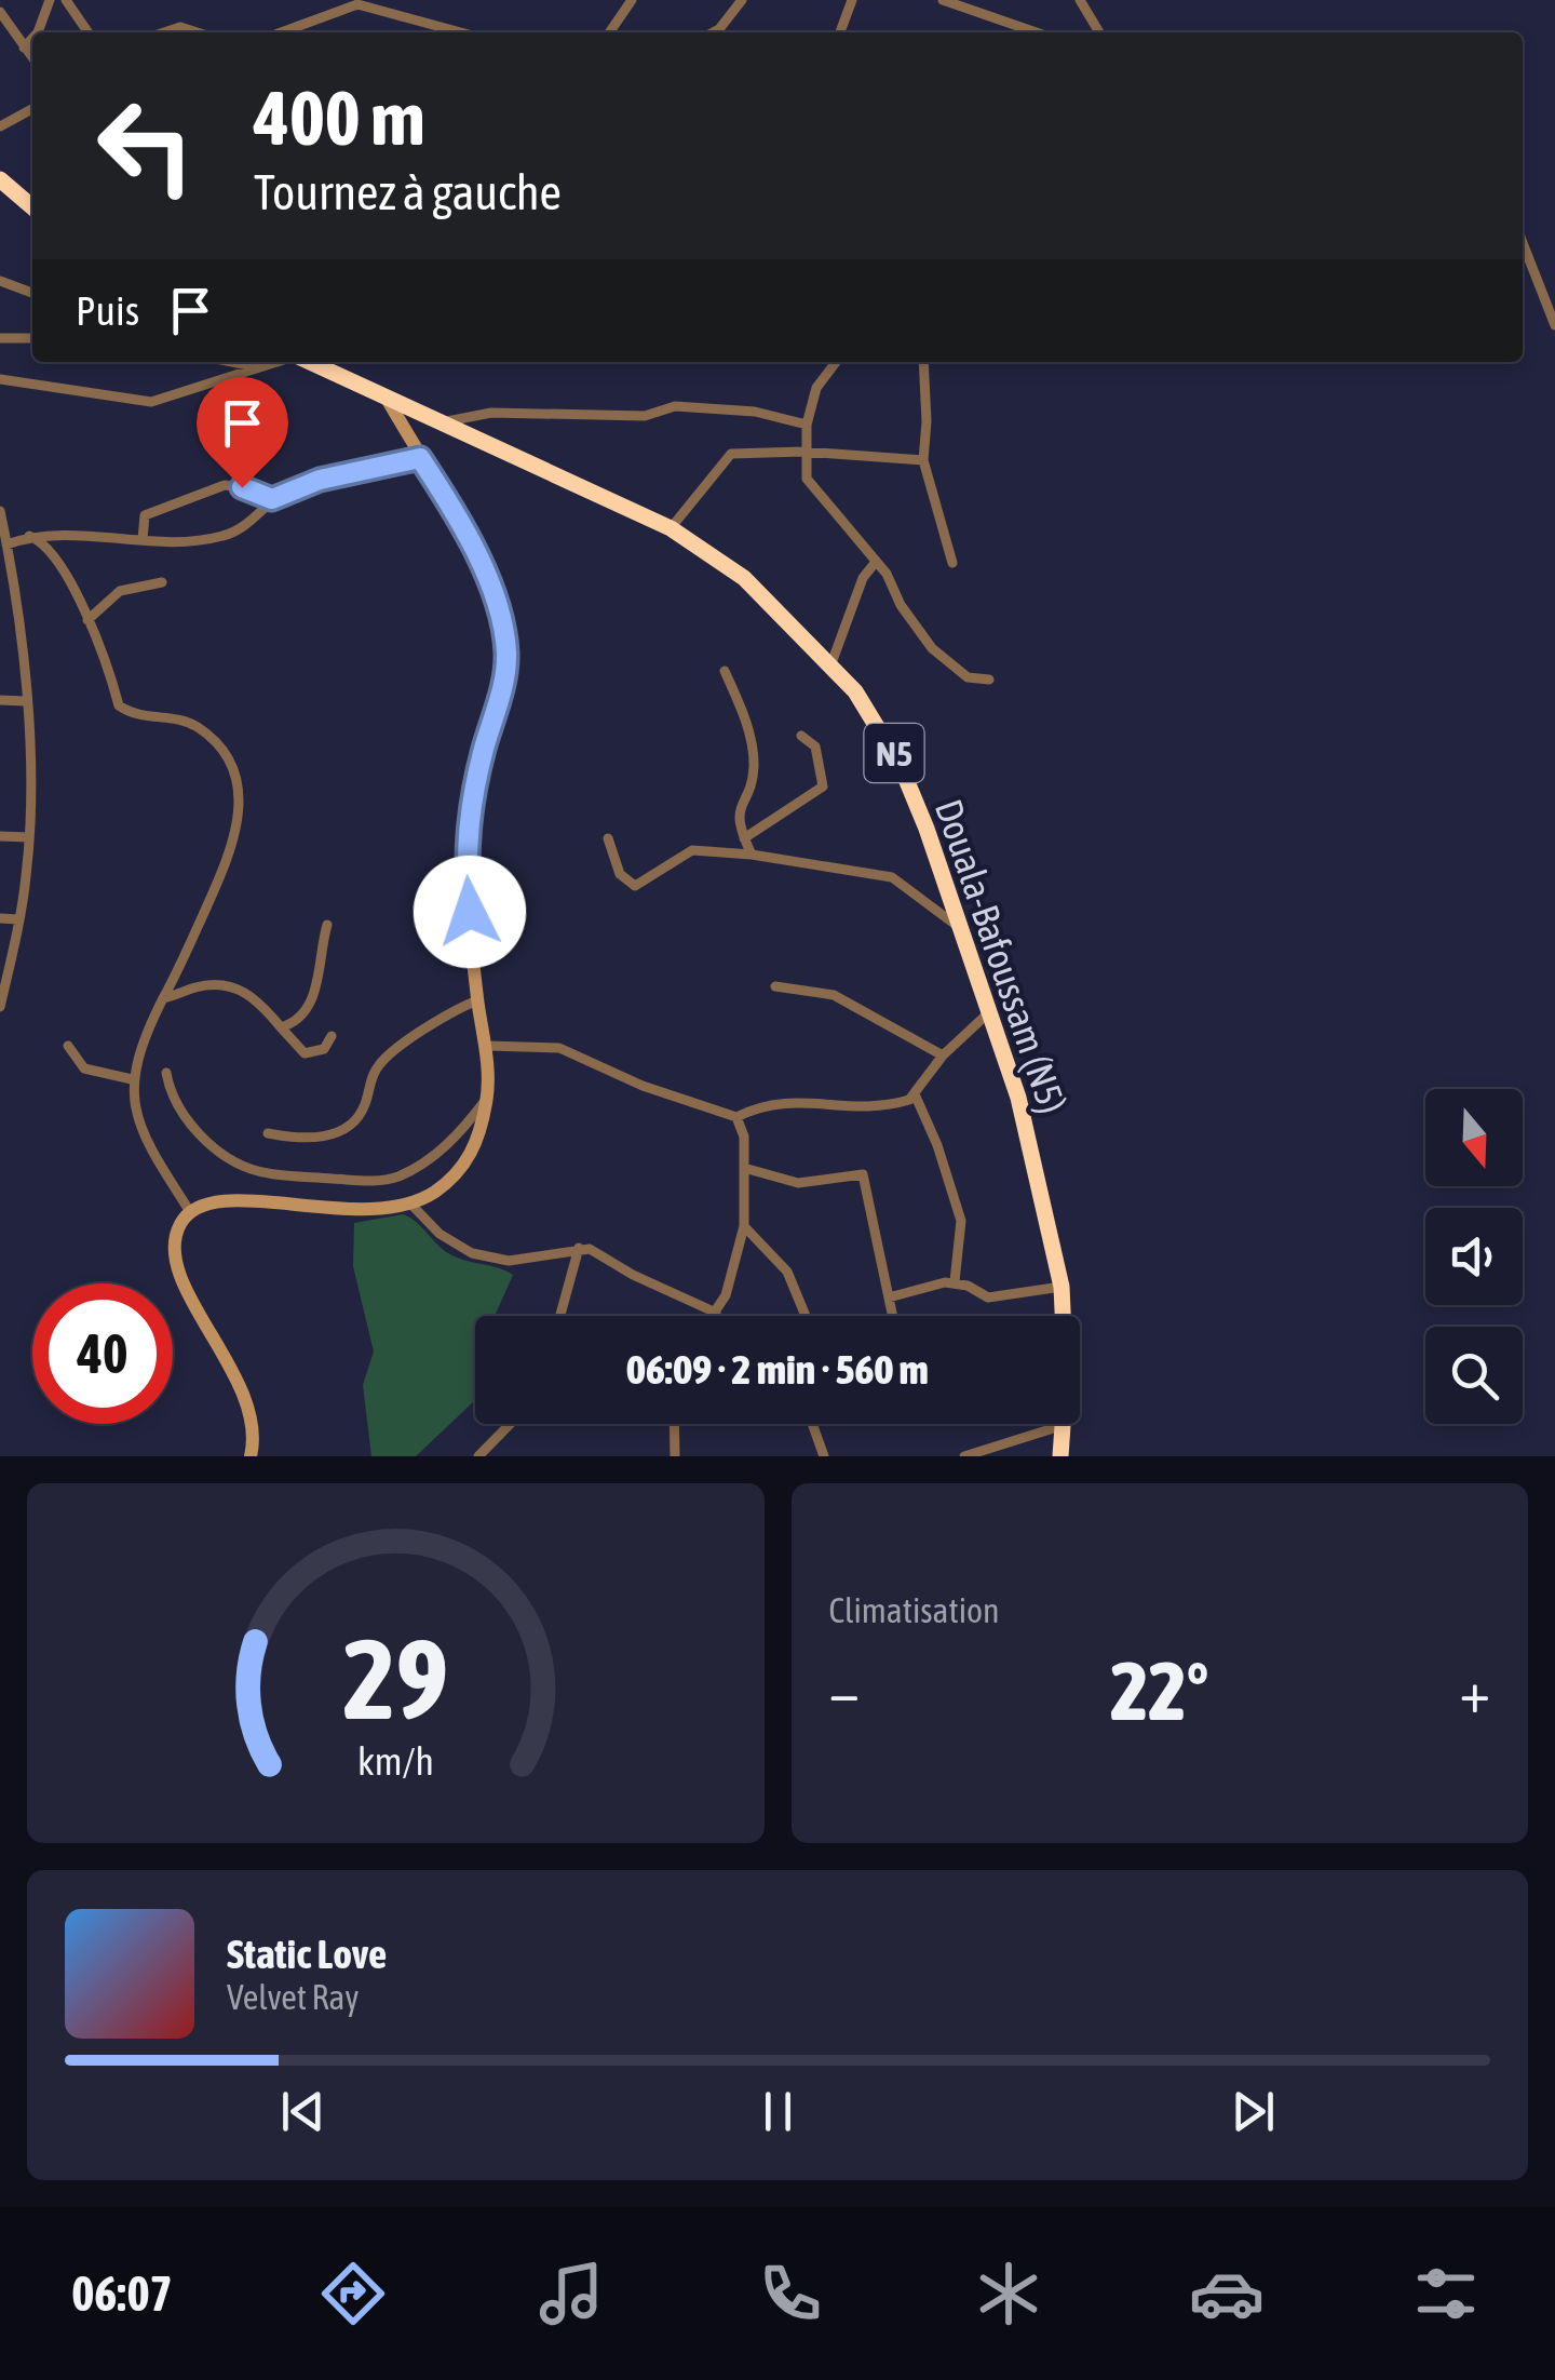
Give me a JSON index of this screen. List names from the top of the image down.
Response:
{
  "streets": {
    "highway": ["N5", "Douala-Bafoussam (N5)"]
  },
  "north": "bottom",
  "page": {
    "turn": ["400 m", "Tournez à gauche"],
    "then": "Puis",
    "limit": "40",
    "trip": "06:09 · 2 min · 560 m",
    "tile": "Climatisation",
    "heat": ["−", "22°", "+"],
    "song": ["Static Love", "Velvet Ray"],
    "tabs": "06:07",
    "gauge": ["29", "km/h"]
  }
}
